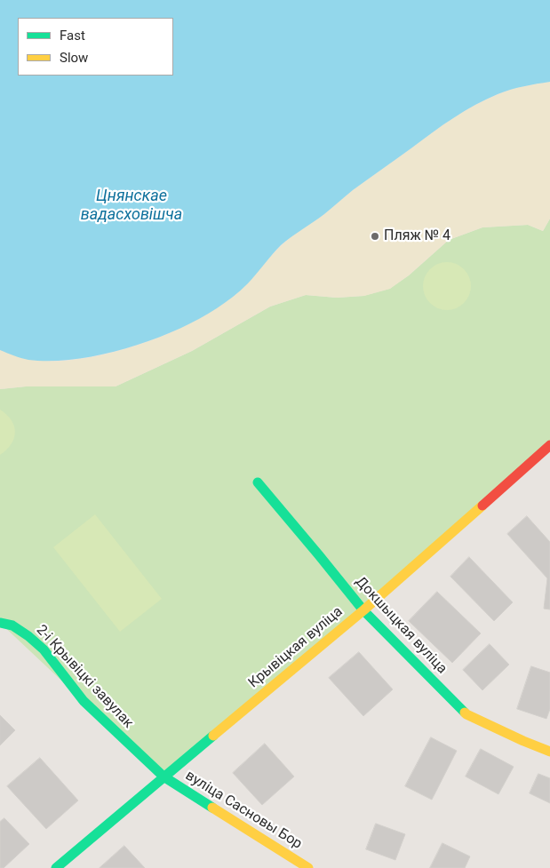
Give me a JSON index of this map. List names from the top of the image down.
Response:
{
  "streets": {
    "street": [
      "Докшыцкая вуліца",
      "Крывіцкая вуліца",
      "2-і Крывіцкі завулак",
      "вуліца Сасновы Бор"
    ]
  },
  "crossings": [
    ["Докшыцкая вуліца", "Крывіцкая вуліца"],
    ["Крывіцкая вуліца", "2-і Крывіцкі завулак"],
    ["Крывіцкая вуліца", "вуліца Сасновы Бор"],
    ["2-і Крывіцкі завулак", "вуліца Сасновы Бор"]
  ],
  "water": ["Цнянскае вадасховішча"],
  "places": ["Пляж № 4"],
  "legend": ["Fast", "Slow"]
}
